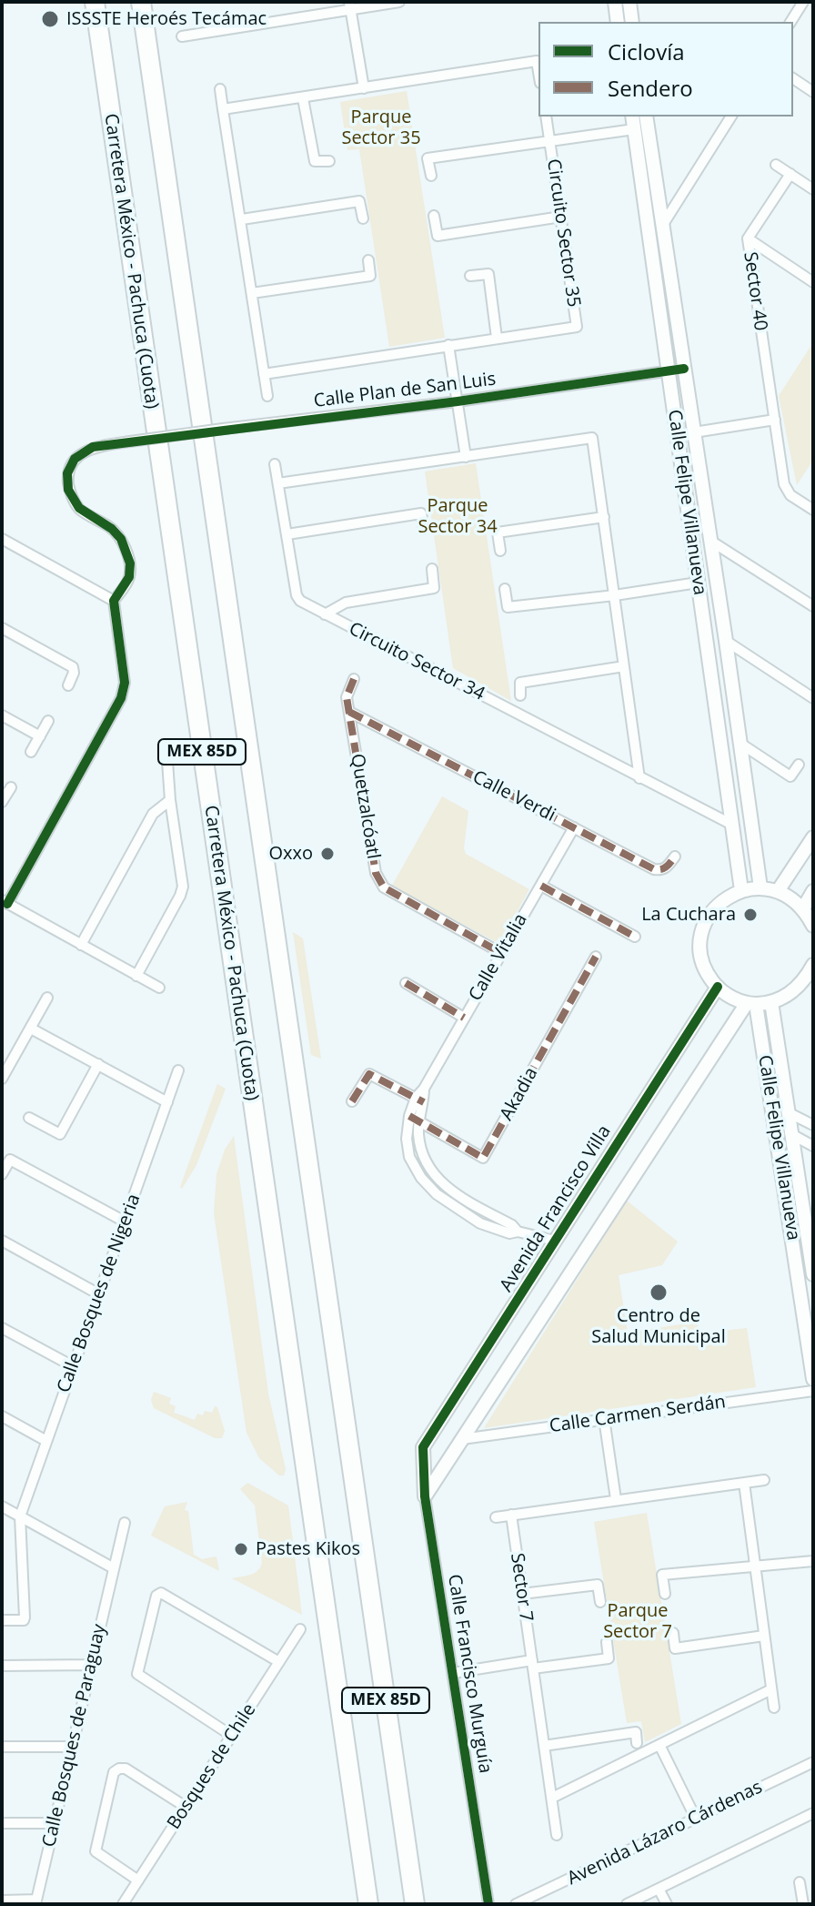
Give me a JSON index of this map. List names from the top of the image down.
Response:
{
  "streets": {
    "highway": ["Carretera México - Pachuca (Cuota)", "MEX 85D"],
    "main road": ["Calle Felipe Villanueva", "Avenida Francisco Villa", "Calle Francisco Murguía"],
    "street": [
      "Circuito Sector 35",
      "Sector 40",
      "Calle Plan de San Luis",
      "Circuito Sector 34",
      "Calle Verdi",
      "Quetzalcóatl",
      "Calle Vitalia",
      "Akadia",
      "Calle Bosques de Nigeria",
      "Calle Carmen Serdán",
      "Sector 7",
      "Calle Bosques de Paraguay",
      "Bosques de Chile",
      "Avenida Lázaro Cárdenas"
    ]
  },
  "crossings": [
    ["Circuito Sector 35", "Calle Felipe Villanueva"],
    ["Calle Plan de San Luis", "Calle Felipe Villanueva"],
    ["Calle Felipe Villanueva", "Circuito Sector 34"],
    ["Calle Verdi", "Quetzalcóatl"],
    ["Calle Verdi", "Calle Vitalia"],
    ["Quetzalcóatl", "Calle Vitalia"],
    ["Calle Vitalia", "Akadia"],
    ["Calle Vitalia", "Avenida Francisco Villa"],
    ["Avenida Francisco Villa", "Calle Francisco Murguía"]
  ],
  "parks": ["Parque Sector 35", "Parque Sector 34", "Parque Sector 7"],
  "places": [
    "ISSSTE Heroés Tecámac",
    "Oxxo",
    "La Cuchara",
    "Centro de Salud Municipal",
    "Pastes Kikos"
  ],
  "legend": ["Ciclovía", "Sendero"]
}
